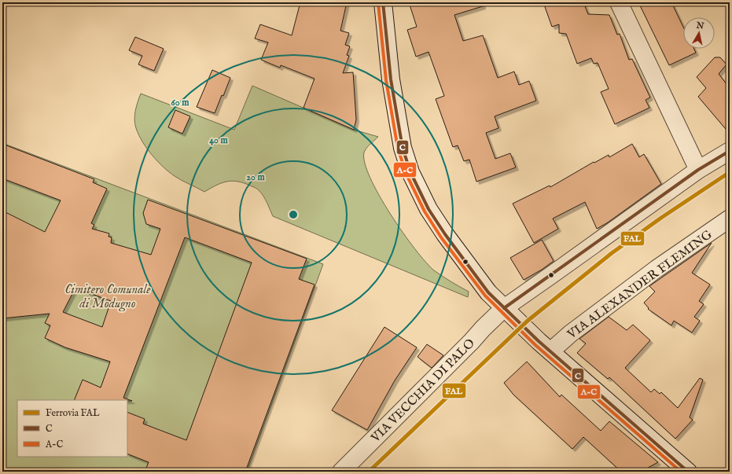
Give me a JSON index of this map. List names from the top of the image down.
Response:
{
  "streets": {
    "street": ["VIA ALEXANDER FLEMING", "VIA VECCHIA DI PALO"]
  },
  "parks": ["Cimitero Comunale di Modugno"],
  "lines": ["transit line C", "transit line A-C", "rail line FAL"],
  "legend": ["Ferrovia FAL", "C", "A-C"],
  "north": "top",
  "rings": ["60 m", "40 m", "20 m"]
}
